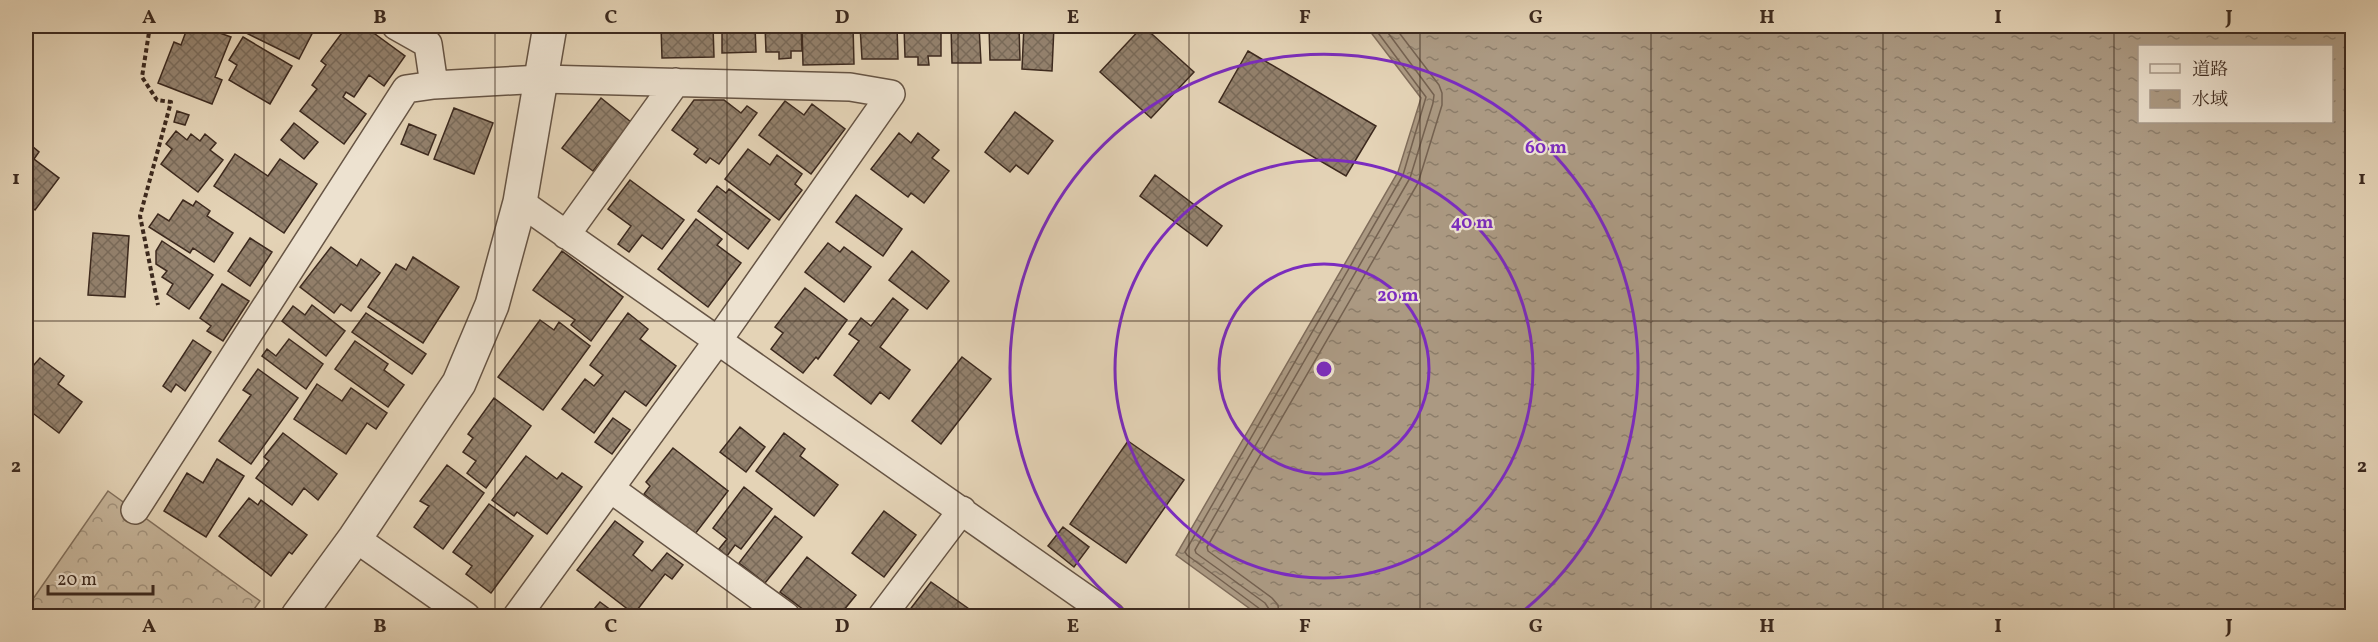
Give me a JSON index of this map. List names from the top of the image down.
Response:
{
  "legend": ["道路", "水域"],
  "scale_bar": "20 m",
  "grid": {
    "columns": [
      "A",
      "B",
      "C",
      "D",
      "E",
      "F",
      "G",
      "H",
      "I",
      "J"
    ],
    "rows": ["1", "2"]
  },
  "rings": ["60 m", "40 m", "20 m"]
}
